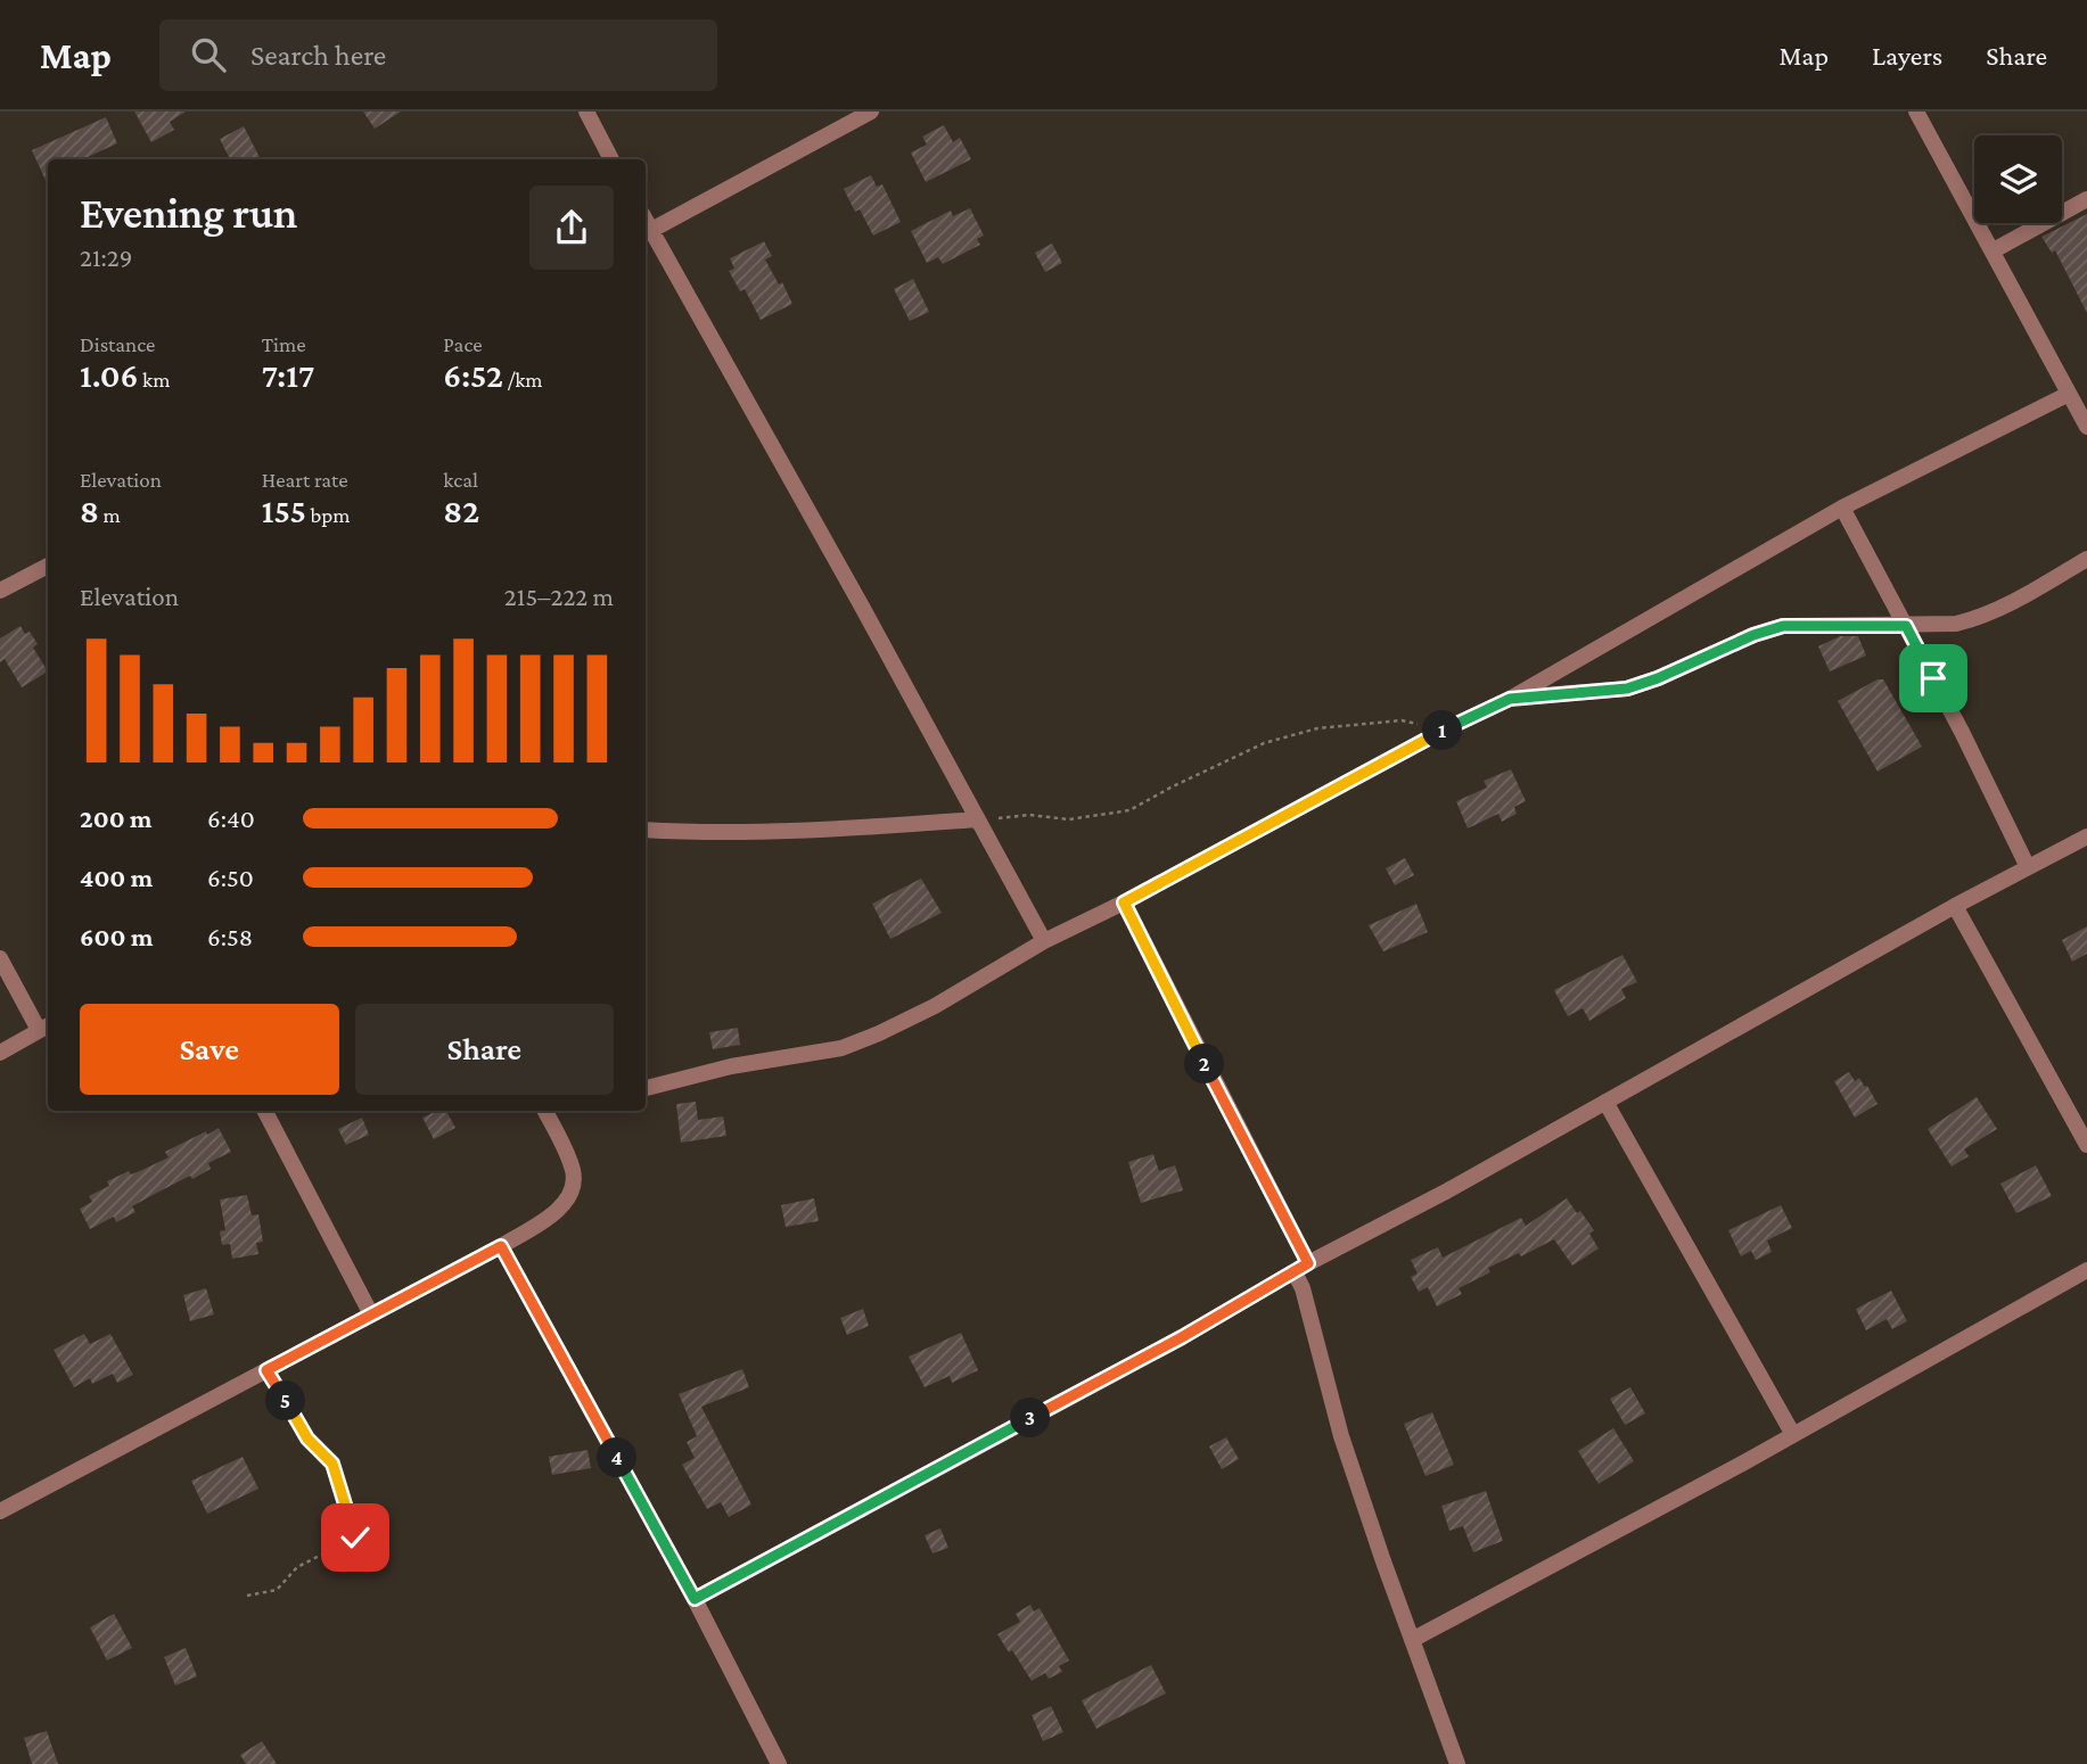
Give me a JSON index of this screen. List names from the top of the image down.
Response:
{
  "page": {
    "header": "Map",
    "search": "Search here",
    "nav": ["Map", "Layers", "Share"],
    "heading": ["Evening run", "21:29"],
    "stats": [
      ["Distance", "1.06 km"],
      ["Time", "7:17"],
      ["Pace", "6:52 /km"],
      ["Elevation", "8 m"],
      ["Heart rate", "155 bpm"],
      ["kcal", "82"]
    ],
    "chart": ["Elevation", "215–222 m"],
    "pins": [
      "1",
      "2",
      "5",
      "3",
      "4"
    ],
    "list": [
      {
        "name": "200 m",
        "note": "6:40"
      },
      {
        "name": "400 m",
        "note": "6:50"
      },
      {
        "name": "600 m",
        "note": "6:58"
      }
    ],
    "buttons": ["Save", "Share"]
  }
}
